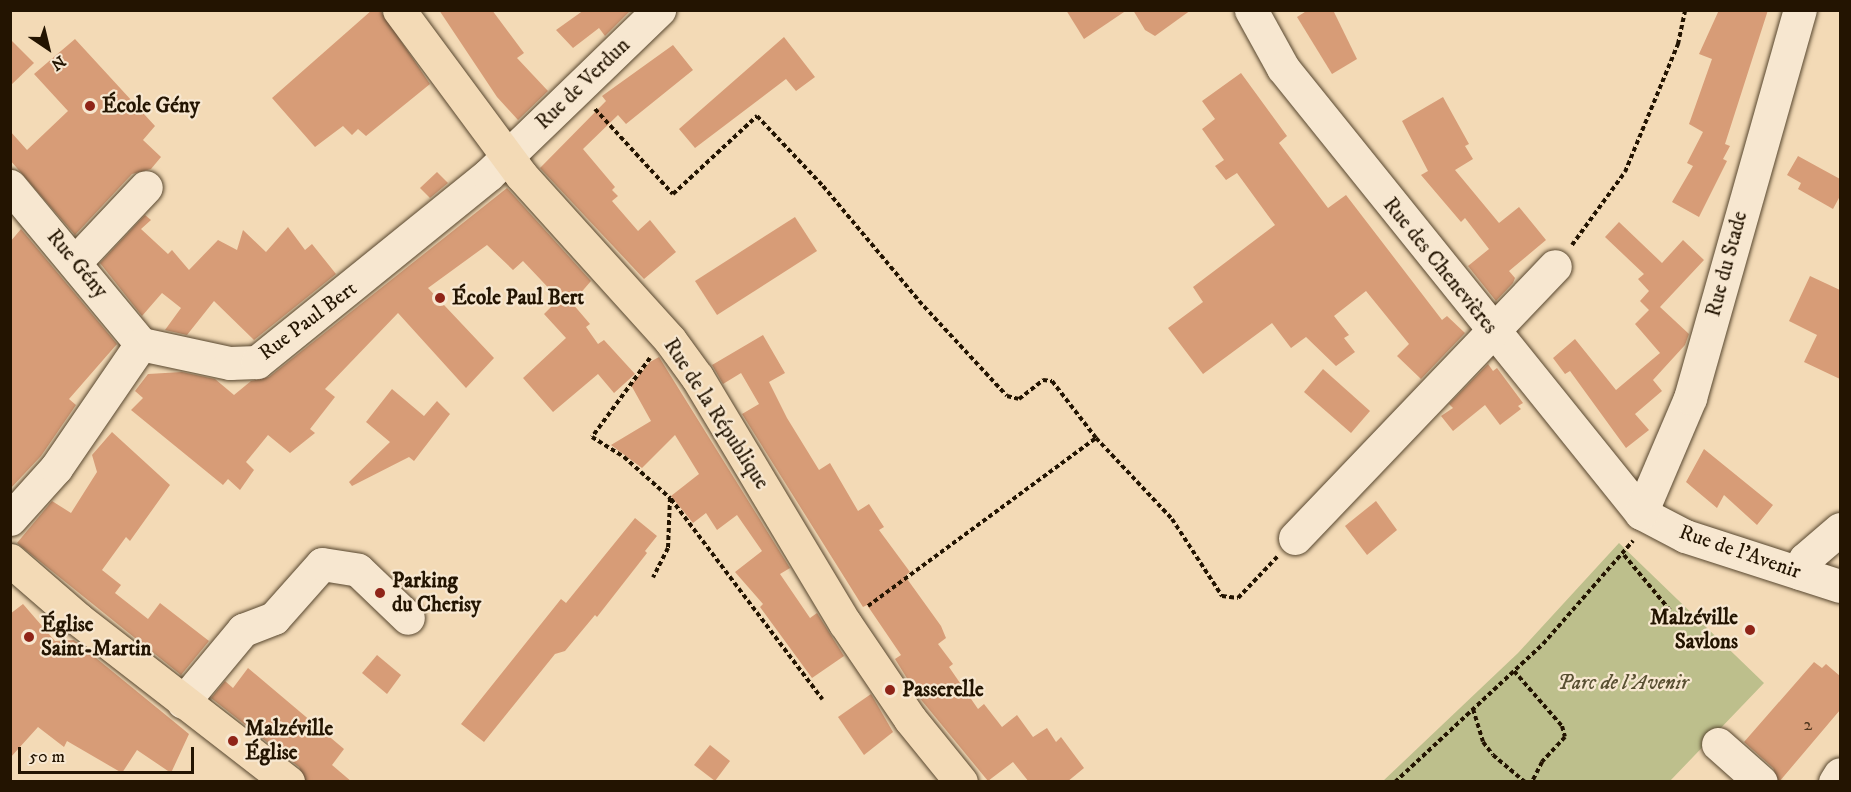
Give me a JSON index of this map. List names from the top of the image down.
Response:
{
  "streets": {
    "main road": ["Rue de la République"],
    "street": [
      "Rue de Verdun",
      "Rue Gény",
      "Rue du Stade",
      "Rue des Chenevières",
      "Rue Paul Bert",
      "Rue de l'Avenir"
    ]
  },
  "crossings": [
    ["Rue de Verdun", "Rue Paul Bert"],
    ["Rue de Verdun", "Rue de la République"],
    ["Rue Gény", "Rue Paul Bert"],
    ["Rue du Stade", "Rue des Chenevières"],
    ["Rue du Stade", "Rue de l'Avenir"],
    ["Rue des Chenevières", "Rue de l'Avenir"],
    ["Rue Paul Bert", "Rue de la République"]
  ],
  "parks": ["Parc de l’Avenir"],
  "places": [
    "École Gény",
    "École Paul Bert",
    "Parking du Cherisy",
    "Malzéville Savlons",
    "Église Saint-Martin",
    "Passerelle",
    "Malzéville Église"
  ],
  "house_numbers": ["2"],
  "scale_bar": "50 m",
  "north": "bottom right"
}
